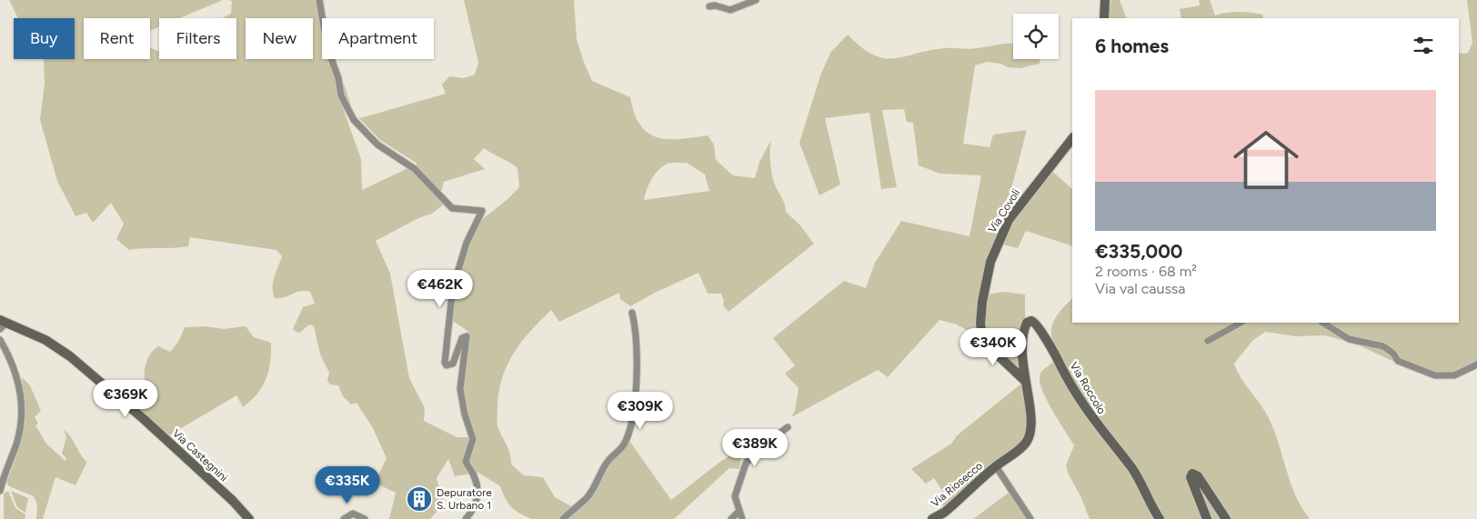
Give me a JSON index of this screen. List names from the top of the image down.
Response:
{
  "streets": {
    "street": [
      "Via Covoli",
      "Via Roccolo",
      "Via Castegnini",
      "Via Riosecco"
    ]
  },
  "crossings": [
    ["Via Covoli", "Via Roccolo"],
    ["Via Covoli", "Via Riosecco"],
    ["Via Roccolo", "Via Riosecco"]
  ],
  "places": {
    "building": ["Depuratore S. Urbano 1"]
  },
  "page": {
    "chip": [
      "Buy",
      "Rent",
      "Filters",
      "New",
      "Apartment"
    ],
    "heading": "6 homes",
    "list": [
      {
        "name": "€335,000",
        "note": "2 rooms · 68 m² · Via val caussa"
      }
    ],
    "price": [
      "€462K",
      "€340K",
      "€369K",
      "€309K",
      "€389K",
      "€335K"
    ]
  }
}
